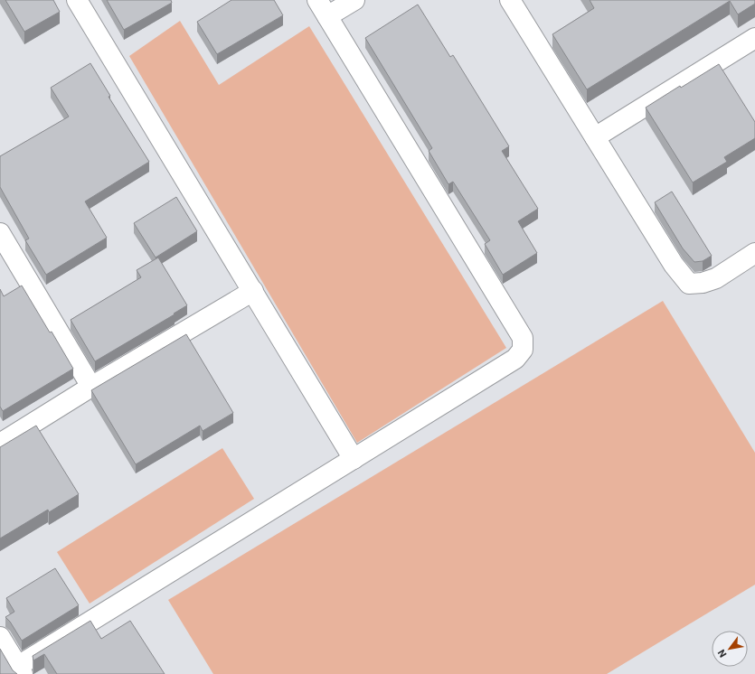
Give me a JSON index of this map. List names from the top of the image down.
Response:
{
  "north": "bottom left"
}
